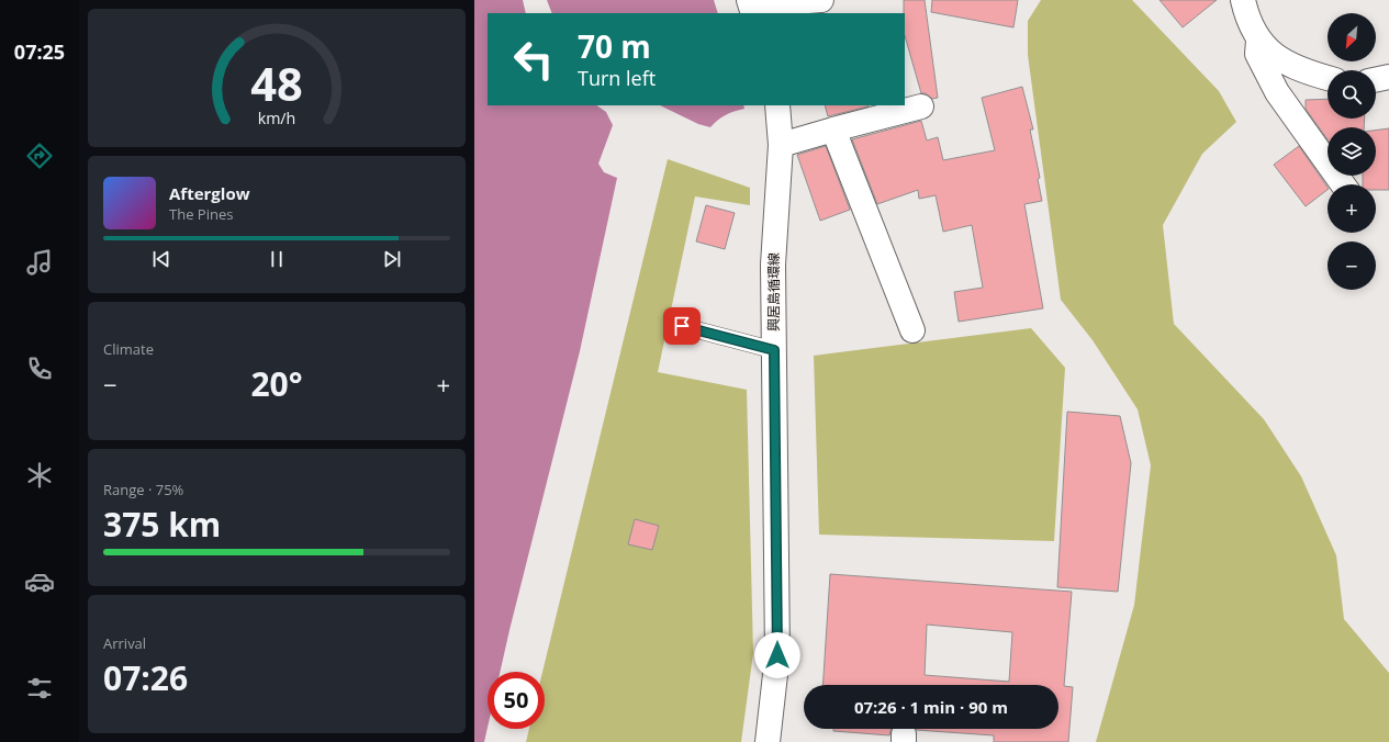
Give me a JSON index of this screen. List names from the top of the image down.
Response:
{
  "streets": {
    "street": ["興居島循環線"]
  },
  "north": "bottom left",
  "page": {
    "tabs": "07:25",
    "map_buttons": ["+", "−"],
    "turn": ["70 m", "Turn left"],
    "song": ["Afterglow", "The Pines"],
    "tile": [
      "Climate",
      ["Range · 75%", "375 km"],
      ["Arrival", "07:26"]
    ],
    "heat": ["−", "20°", "+"],
    "limit": "50",
    "trip": "07:26 · 1 min · 90 m",
    "gauge": ["48", "km/h"]
  }
}
